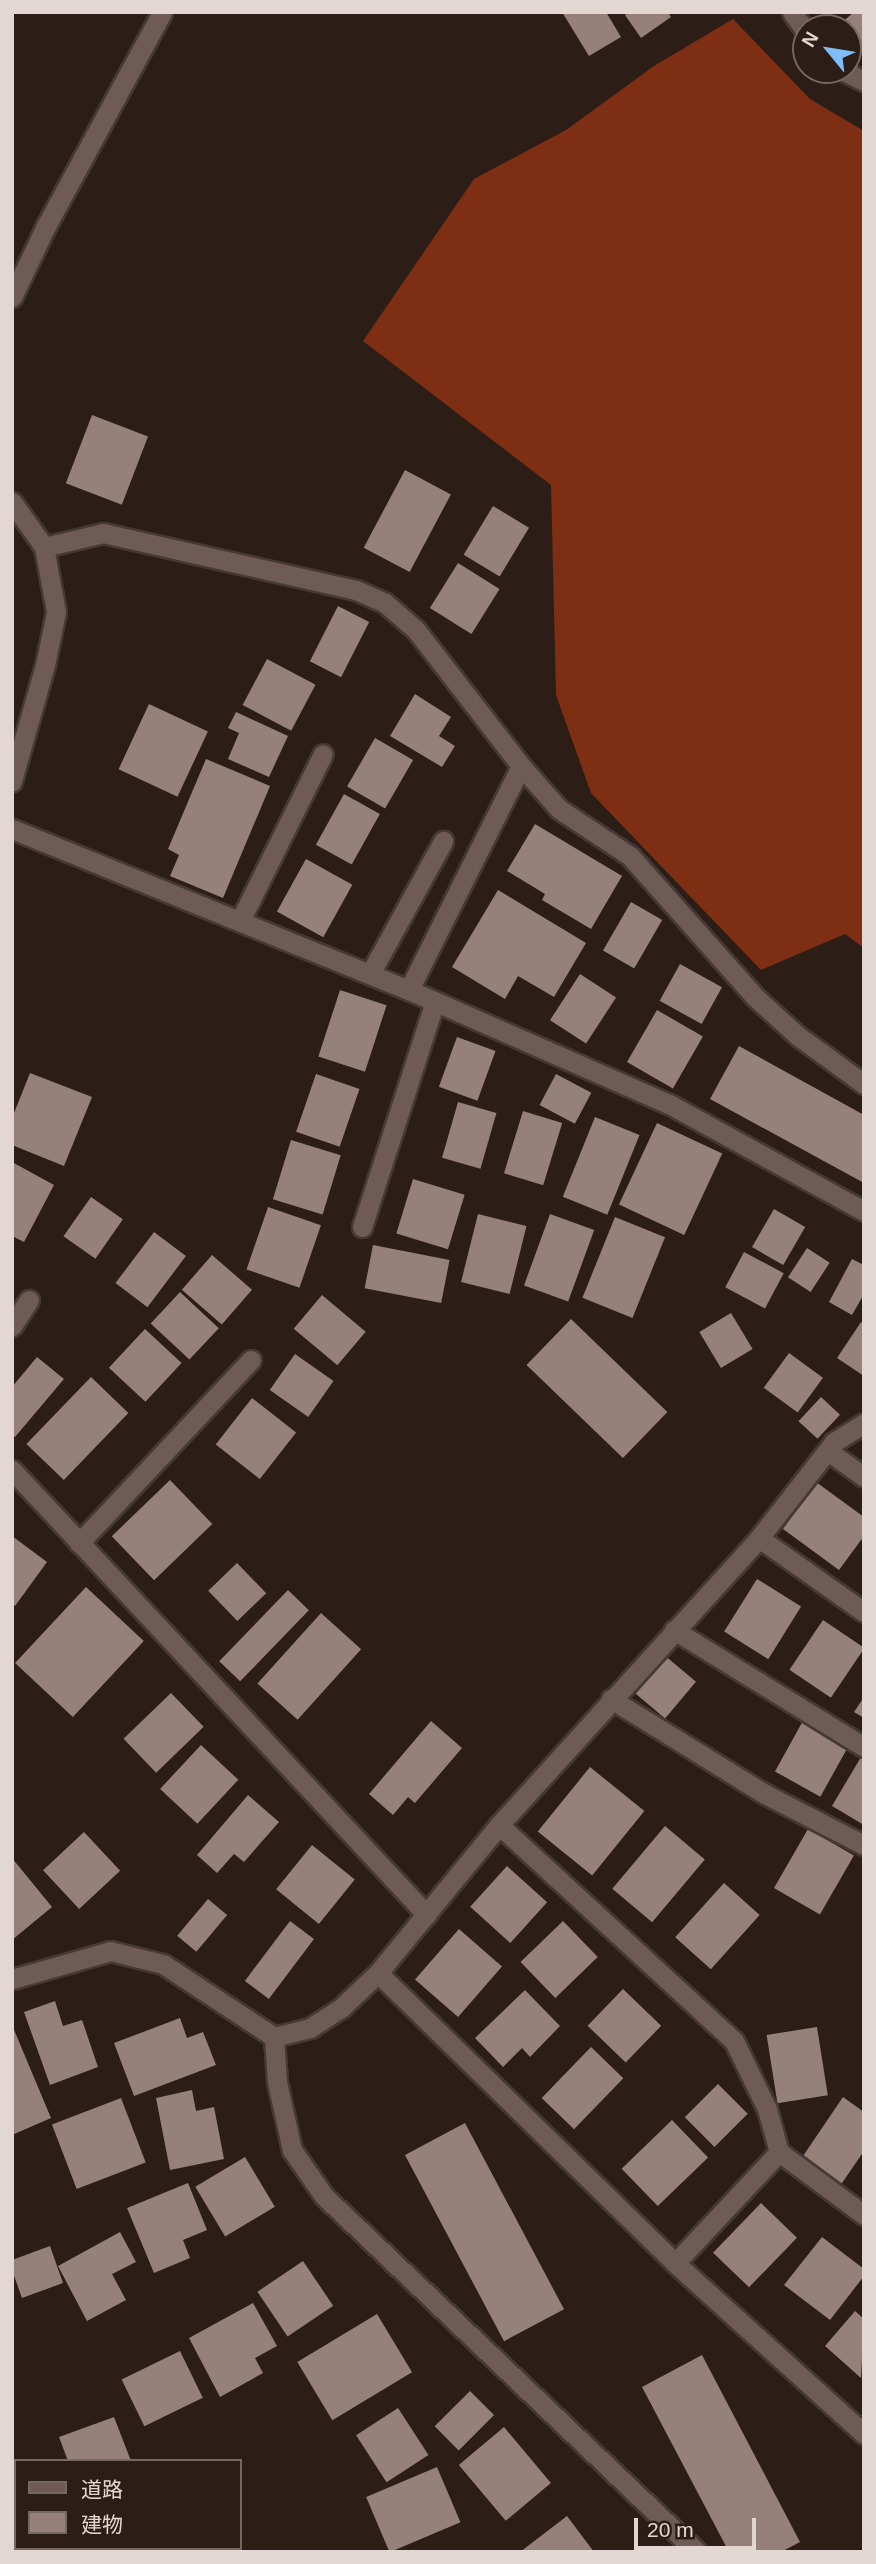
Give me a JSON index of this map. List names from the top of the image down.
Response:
{
  "legend": ["道路", "建物"],
  "scale_bar": "20 m",
  "north": "top left"
}
